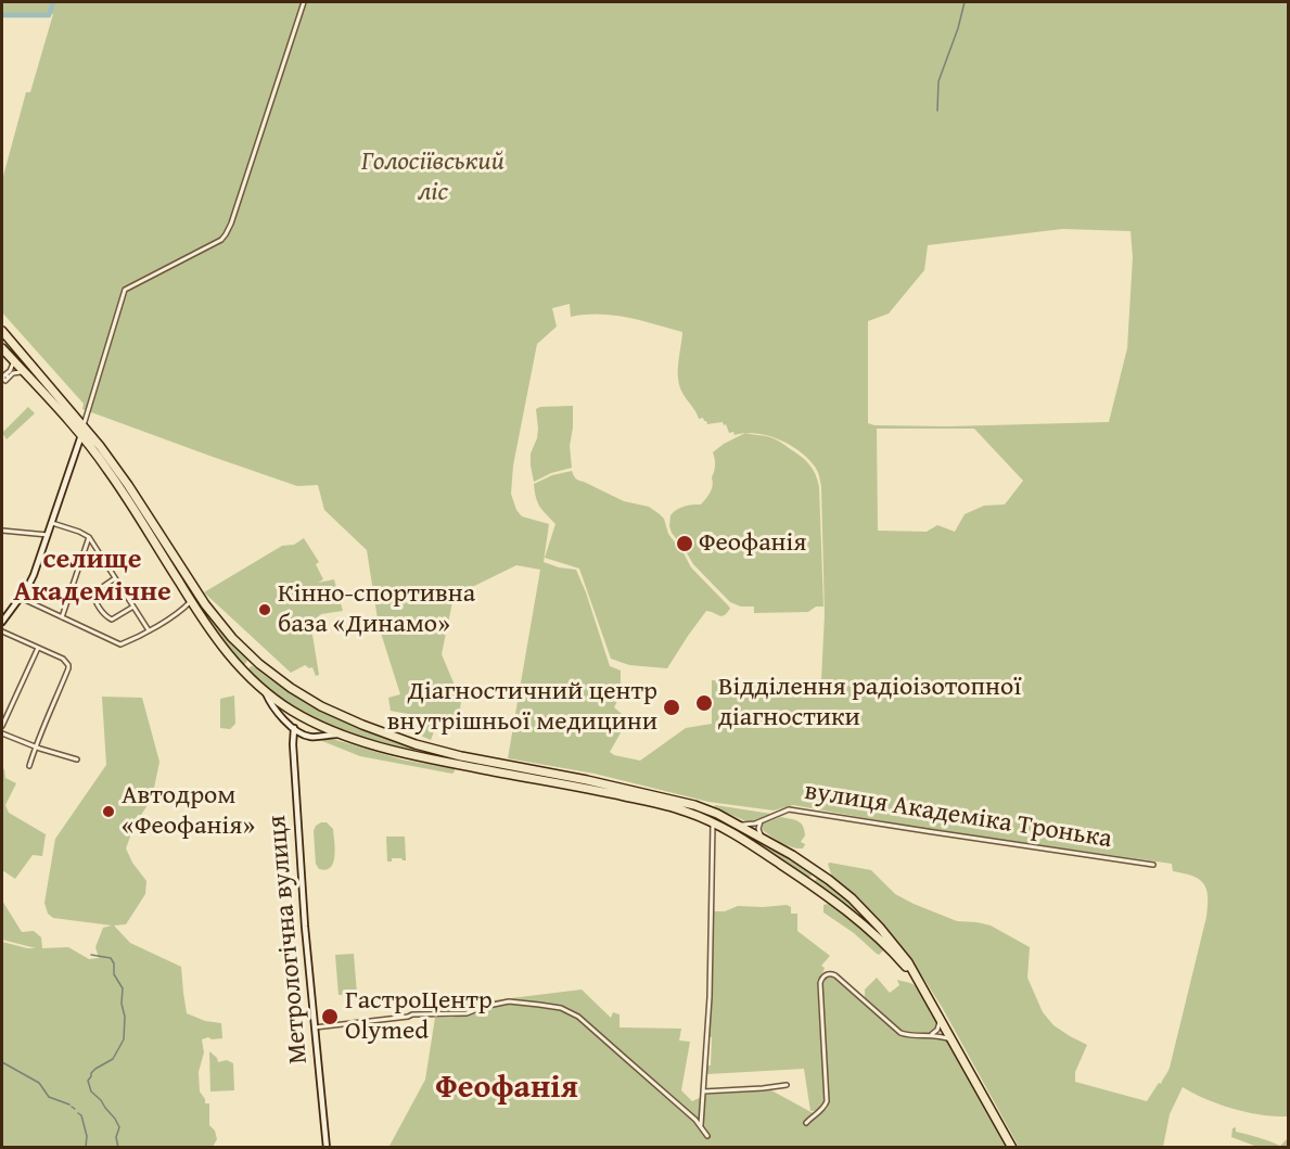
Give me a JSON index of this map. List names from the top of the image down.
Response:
{
  "streets": {
    "street": ["вулиця Академіка Тронька", "Метрологічна вулиця"]
  },
  "districts": ["селище Академічне", "Феофанія"],
  "parks": ["Голосіївський ліс"],
  "places": [
    "Феофанія",
    "Кінно-спортивна база «Динамо»",
    "Відділення радіоізотопної діагностики",
    "Діагностичний центр внутрішньої медицини",
    "Автодром «Феофанія»",
    "ГастроЦентр Olymed"
  ]
}
